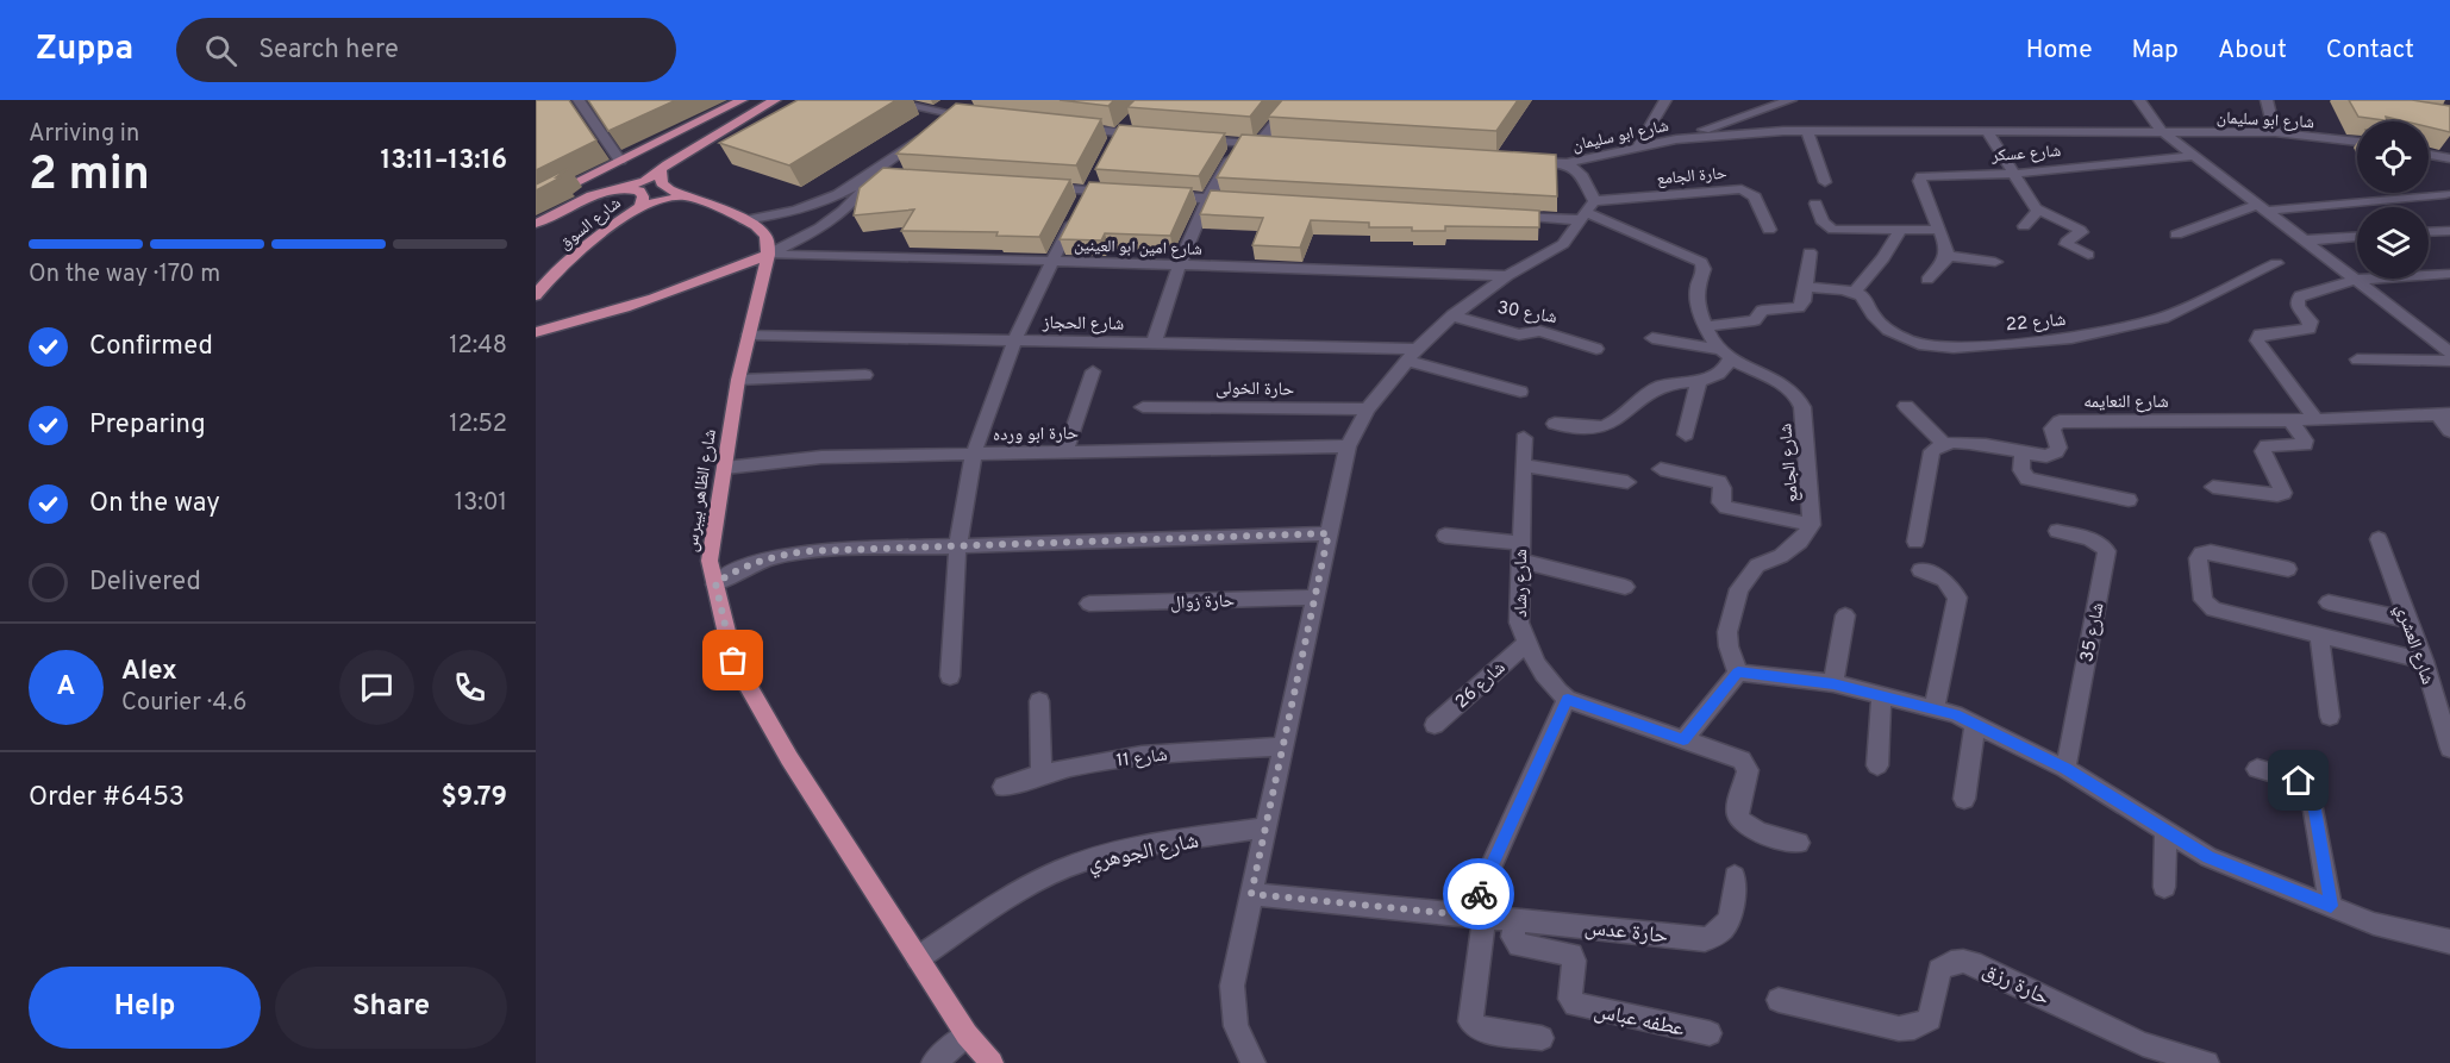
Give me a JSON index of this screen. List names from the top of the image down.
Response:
{
  "streets": {
    "main road": ["شارع السوق", "شارع الظاهر بيبرس"],
    "street": [
      "شارع ابو سليمان",
      "شارع عسكر",
      "حارة الجامع",
      "شارع امين ابو العينين",
      "شارع 30",
      "شارع 22",
      "شارع الحجاز",
      "حارة الخولى",
      "شارع النعايمه",
      "حارة ابو ورده",
      "شارع الجامع",
      "شارع رشاد",
      "حارة زوال",
      "شارع 35",
      "شارع العشري",
      "شارع 26",
      "شارع 11",
      "شارع الجوهري",
      "حارة عدس",
      "حارة رزق",
      "عطفه عباس"
    ]
  },
  "crossings": [
    ["شارع امين ابو العينين", "شارع الظاهر بيبرس"],
    ["شارع الحجاز", "شارع الظاهر بيبرس"],
    ["حارة ابو ورده", "شارع الظاهر بيبرس"],
    ["شارع الظاهر بيبرس", "شارع الجوهري"],
    ["شارع رشاد", "شارع 26"],
    ["حارة عدس", "عطفه عباس"]
  ],
  "page": {
    "header": "Zuppa",
    "search": "Search here",
    "nav": [
      "Home",
      "Map",
      "About",
      "Contact"
    ],
    "heading": ["2 min", "Arriving in", "13:11–13:16"],
    "panel": [
      "Alex",
      "Courier · 4.6",
      "Order #6453",
      "$9.79"
    ],
    "bar": "On the way · 170 m",
    "list": [
      ["Confirmed", "12:48"],
      ["Preparing", "12:52"],
      ["On the way", "13:01"],
      "Delivered"
    ],
    "round": "A",
    "buttons": ["Help", "Share"]
  }
}
